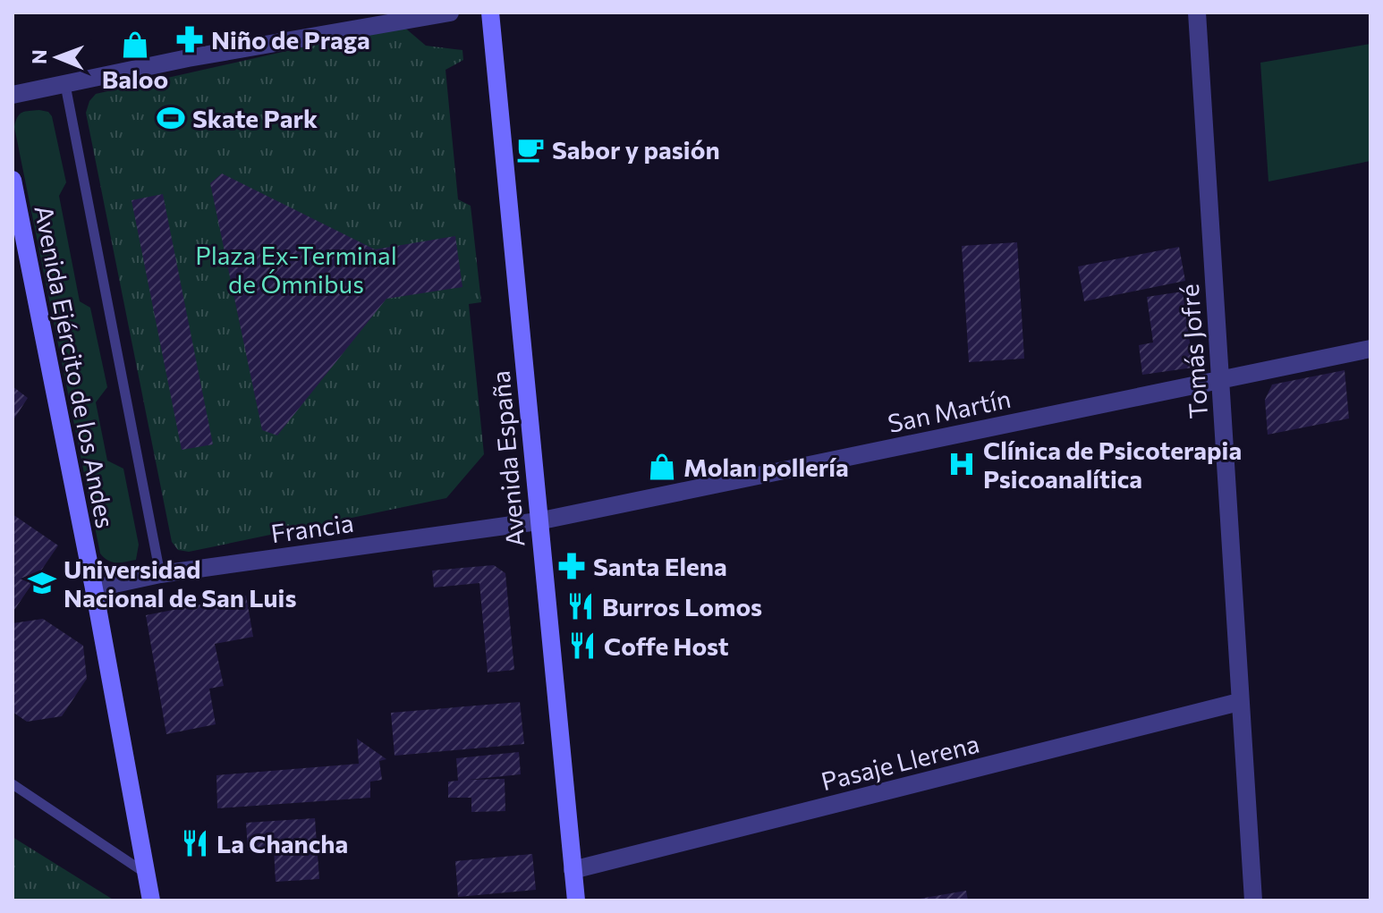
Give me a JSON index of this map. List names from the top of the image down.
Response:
{
  "streets": {
    "main road": ["Avenida Ejército de los Andes", "Avenida España"],
    "street": [
      "Tomás Jofré",
      "San Martín",
      "Francia",
      "Pasaje Llerena"
    ]
  },
  "crossings": [
    ["Tomás Jofré", "San Martín"],
    ["Tomás Jofré", "Pasaje Llerena"],
    ["Avenida Ejército de los Andes", "Francia"],
    ["San Martín", "Avenida España"],
    ["San Martín", "Francia"],
    ["Avenida España", "Francia"],
    ["Avenida España", "Pasaje Llerena"]
  ],
  "parks": ["Plaza Ex-Terminal de Ómnibus"],
  "places": {
    "pharmacy": ["Niño de Praga", "Santa Elena"],
    "shop": ["Baloo", "Molan pollería"],
    "sports": ["Skate Park"],
    "cafe": ["Sabor y pasión"],
    "hospital": ["Clínica de Psicoterapia Psicoanalítica"],
    "school or university": ["Universidad Nacional de San Luis"],
    "restaurant": ["Burros Lomos", "Coffe Host", "La Chancha"]
  },
  "north": "left"
}
